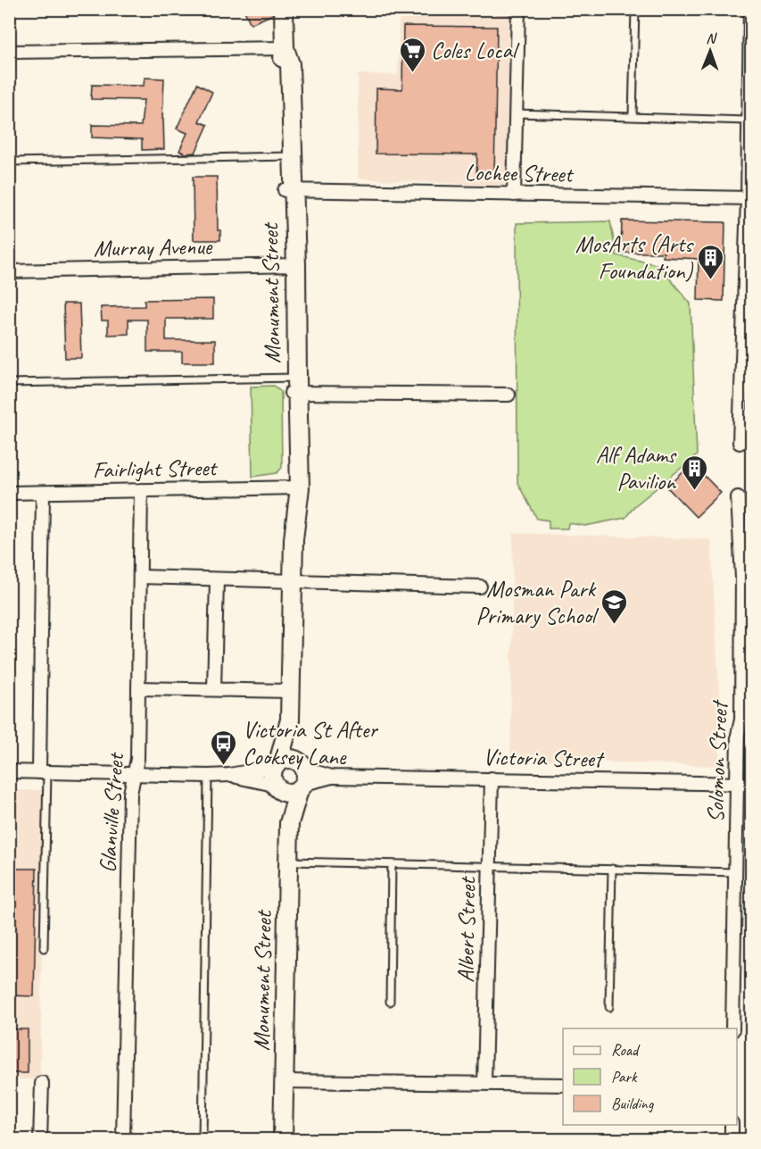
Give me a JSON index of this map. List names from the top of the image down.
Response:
{
  "streets": {
    "street": [
      "Lochee Street",
      "Murray Avenue",
      "Monument Street",
      "Fairlight Street",
      "Victoria Street",
      "Solomon Street",
      "Glanville Street",
      "Albert Street"
    ]
  },
  "crossings": [
    ["Lochee Street", "Monument Street"],
    ["Murray Avenue", "Monument Street"],
    ["Monument Street", "Fairlight Street"],
    ["Monument Street", "Victoria Street"],
    ["Fairlight Street", "Glanville Street"],
    ["Victoria Street", "Solomon Street"],
    ["Victoria Street", "Albert Street"]
  ],
  "places": {
    "supermarket": ["Coles Local"],
    "building": ["MosArts (Arts Foundation)", "Alf Adams Pavilion"],
    "school or university": ["Mosman Park Primary School"],
    "bus stop": ["Victoria St After Cooksey Lane"]
  },
  "legend": ["Road", "Park", "Building"],
  "north": "top"
}
